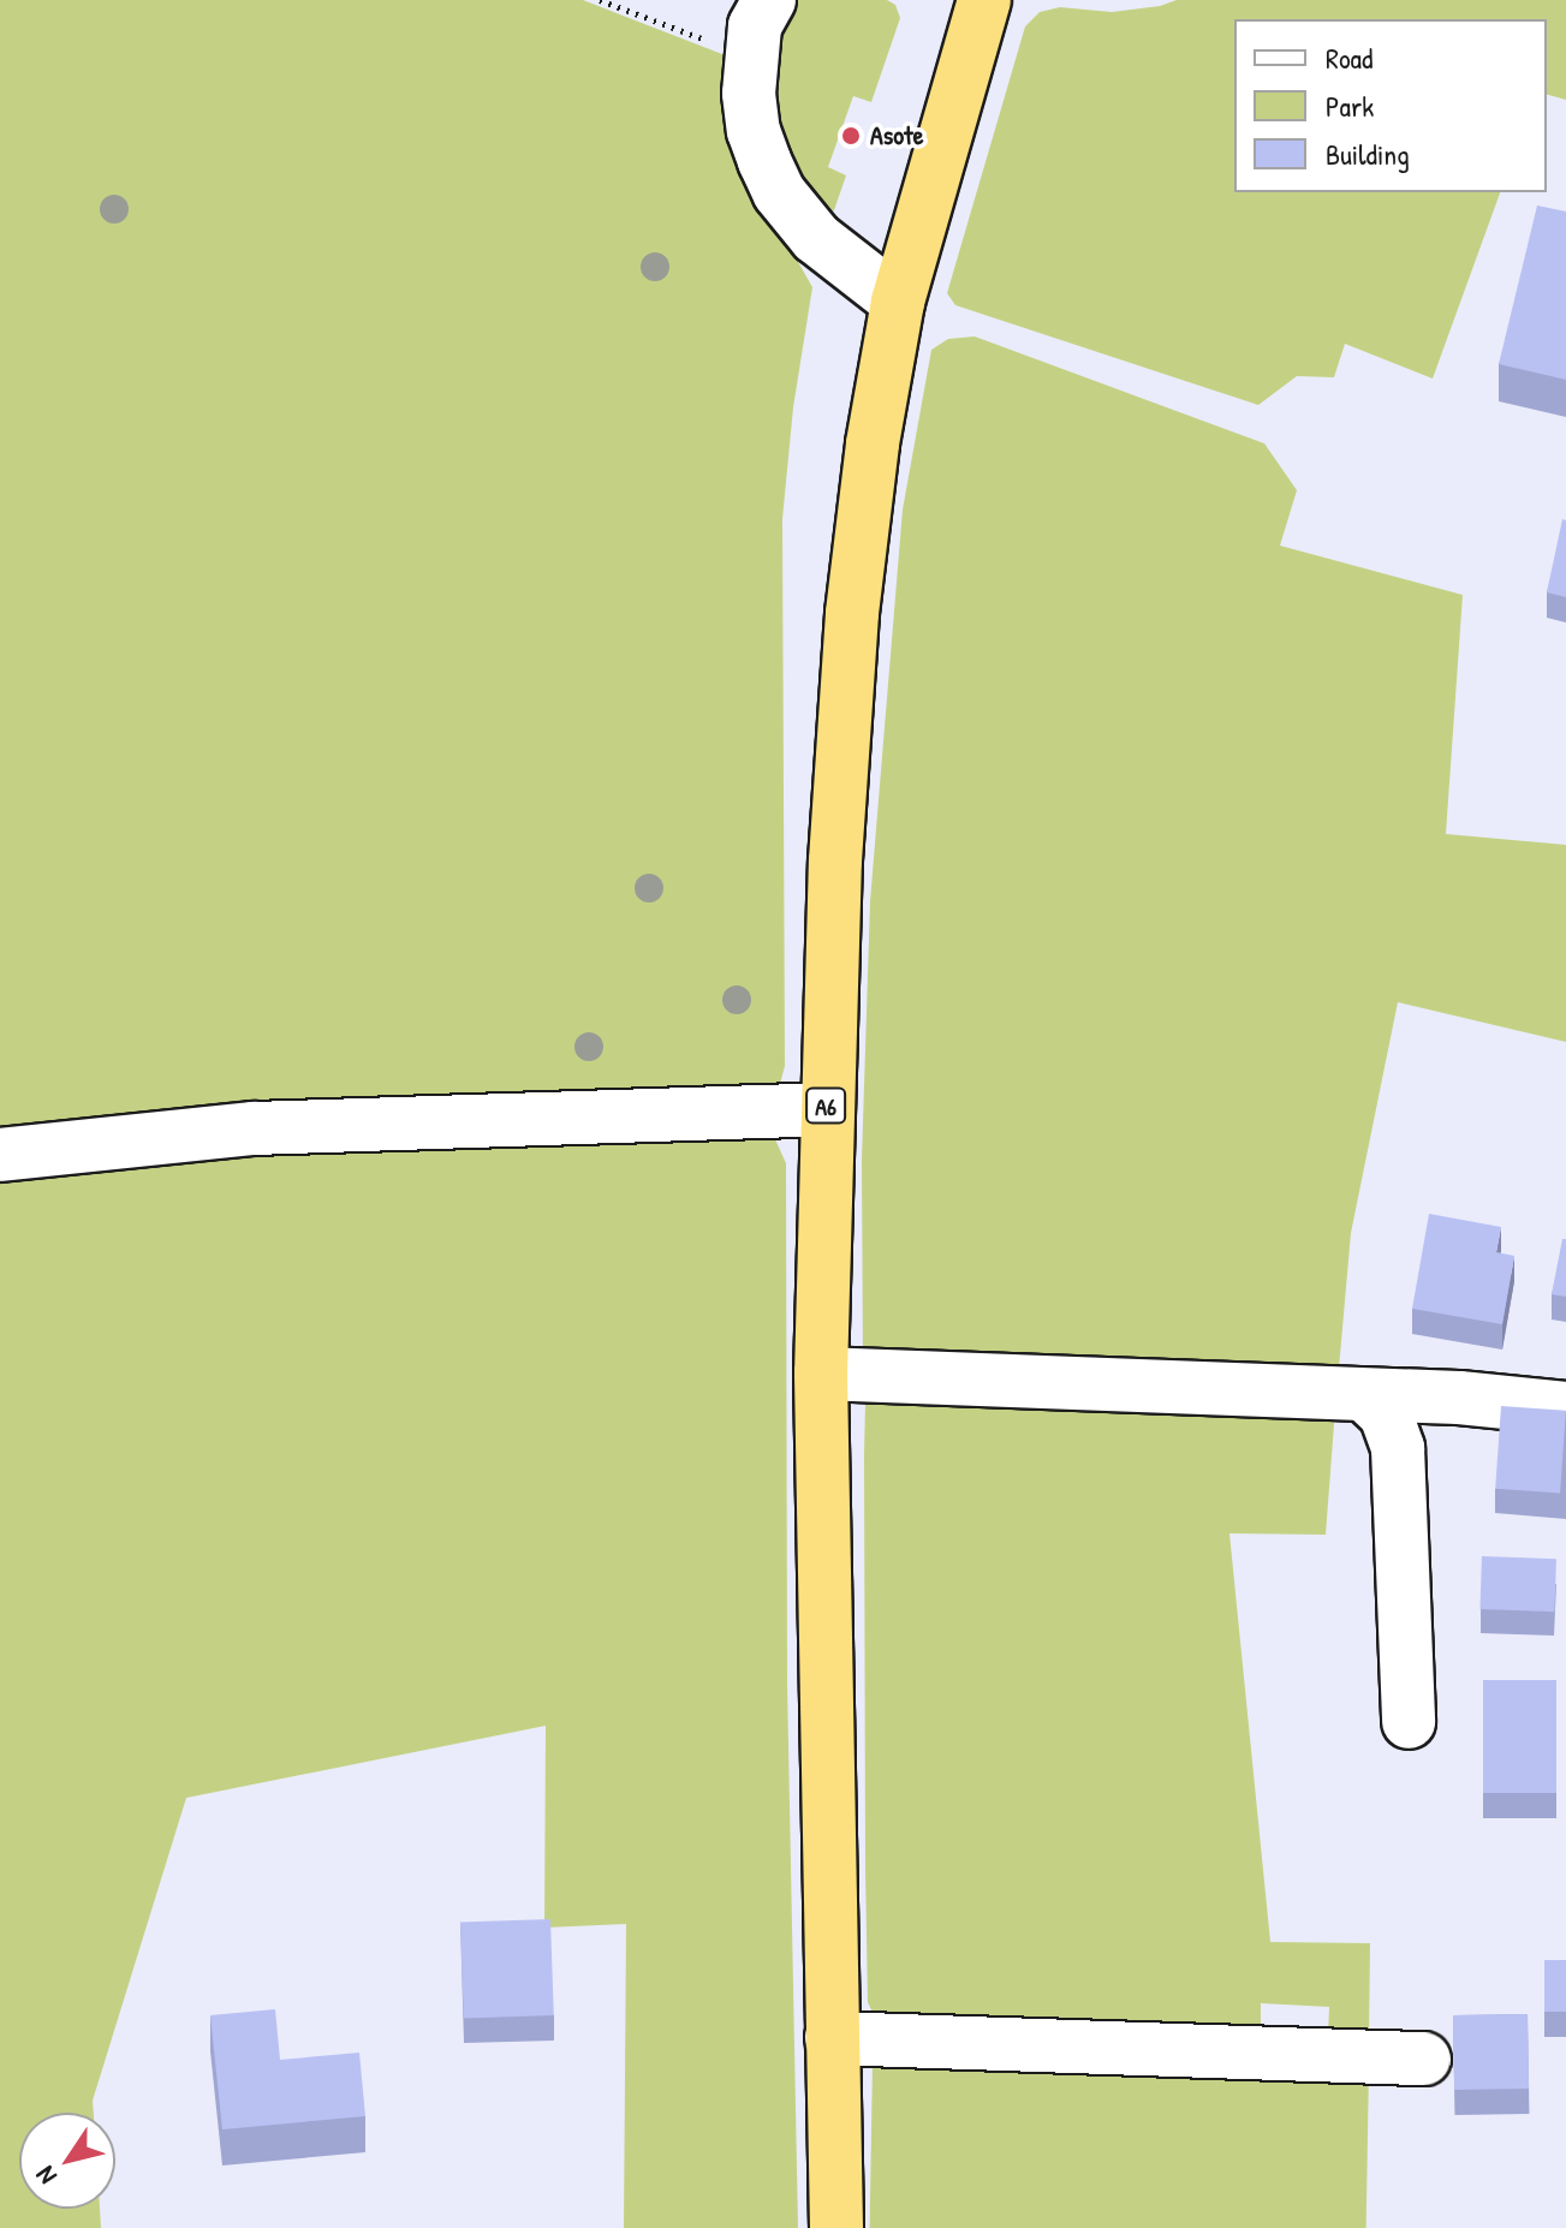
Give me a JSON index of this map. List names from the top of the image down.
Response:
{
  "streets": {
    "highway": ["A6"]
  },
  "places": ["Asote"],
  "legend": ["Road", "Park", "Building"],
  "north": "bottom left"
}
